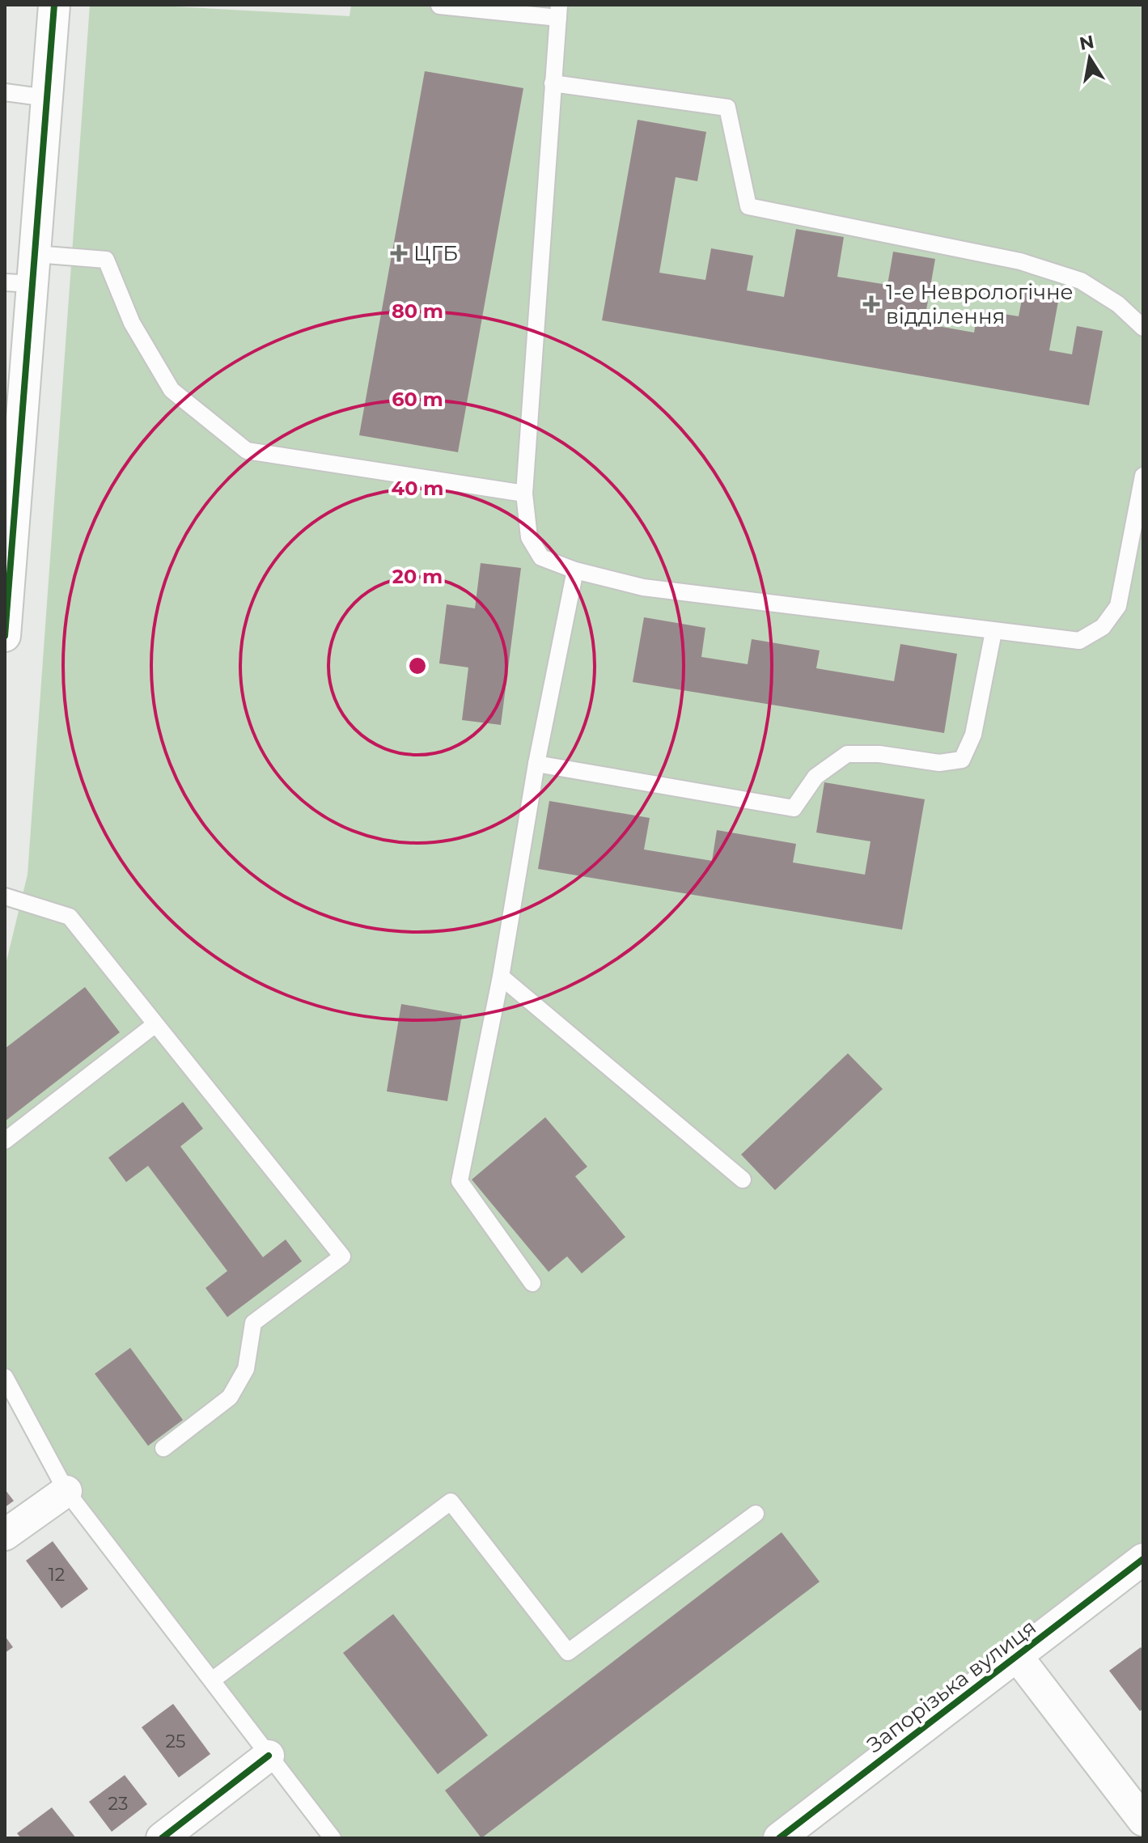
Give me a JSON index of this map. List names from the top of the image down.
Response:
{
  "streets": {
    "street": ["Запорізька вулиця"]
  },
  "places": {
    "health": ["ЦГБ", "1-е Неврологічне відділення"]
  },
  "house_numbers": ["12", "25", "23"],
  "north": "top",
  "rings": [
    "80 m",
    "60 m",
    "40 m",
    "20 m"
  ]
}
